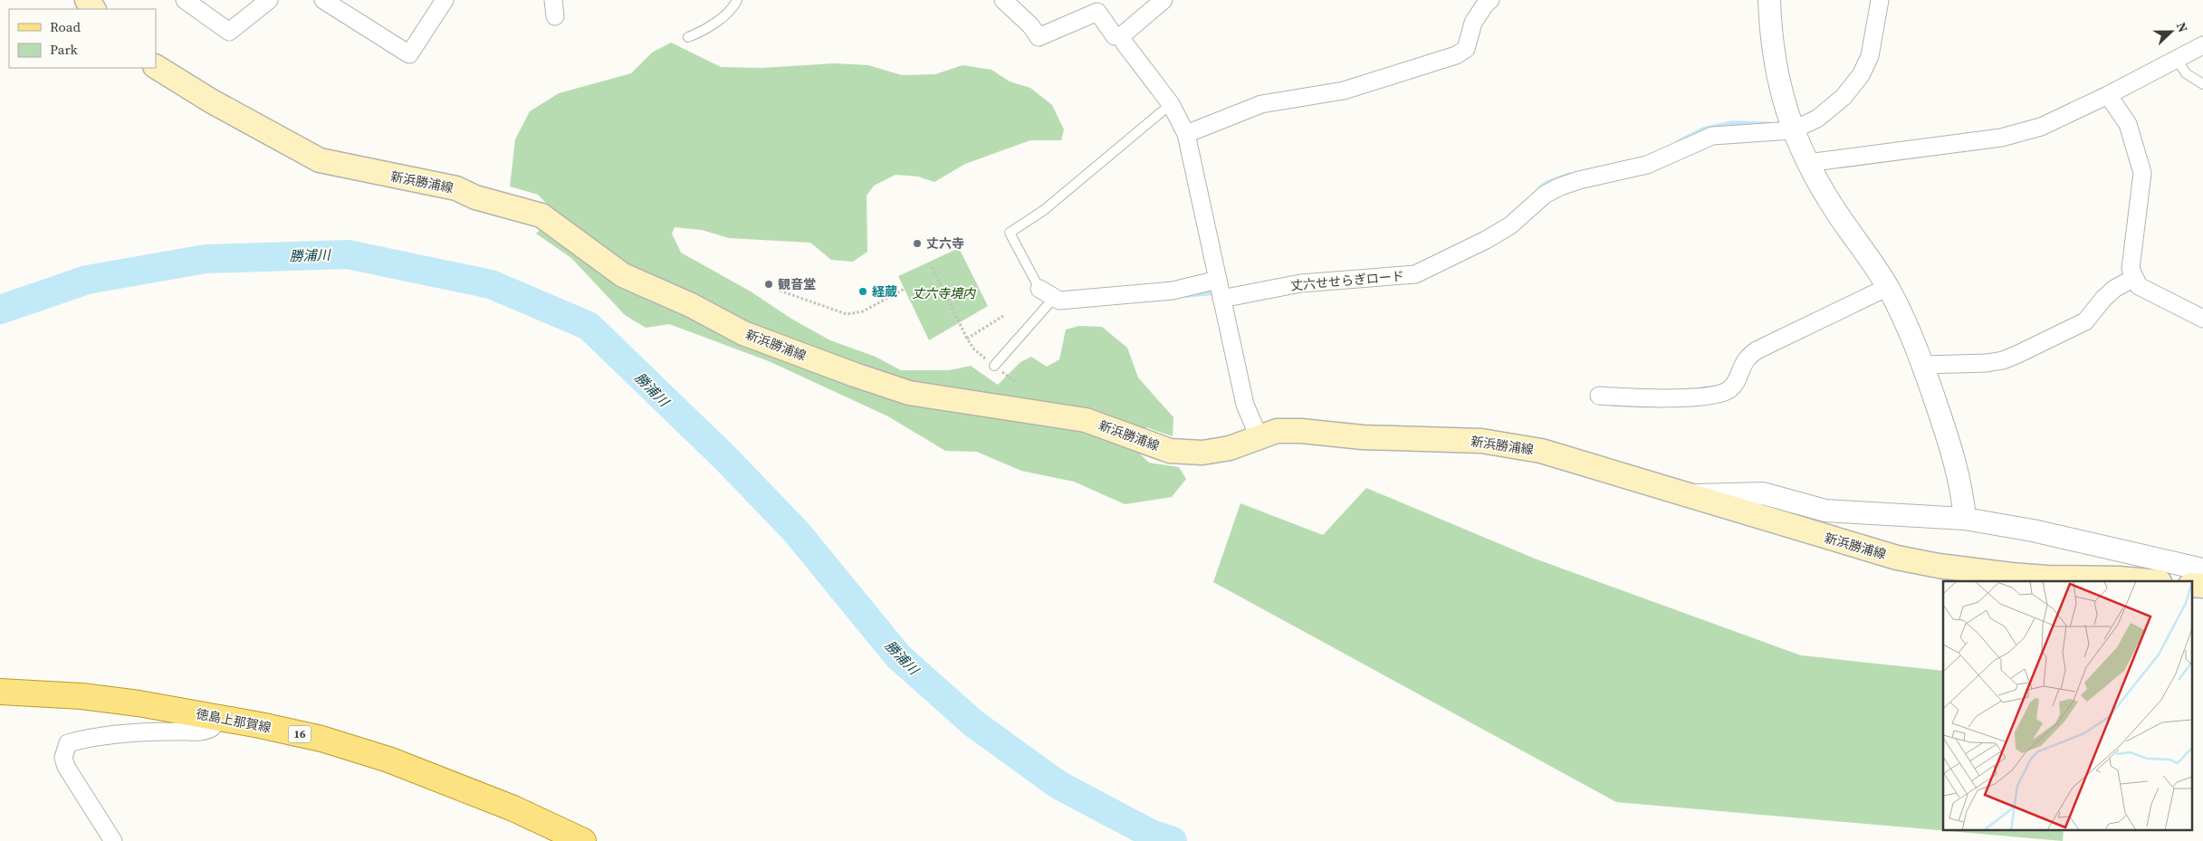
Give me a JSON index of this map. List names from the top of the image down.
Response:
{
  "streets": {
    "main road": ["新浜勝浦線", "徳島上那賀線", "16"],
    "street": ["丈六せせらぎロード"]
  },
  "water": ["勝浦川"],
  "parks": ["丈六寺境内"],
  "places": ["丈六寺", "観音堂", "経蔵"],
  "legend": ["Road", "Park"],
  "north": "right"
}
